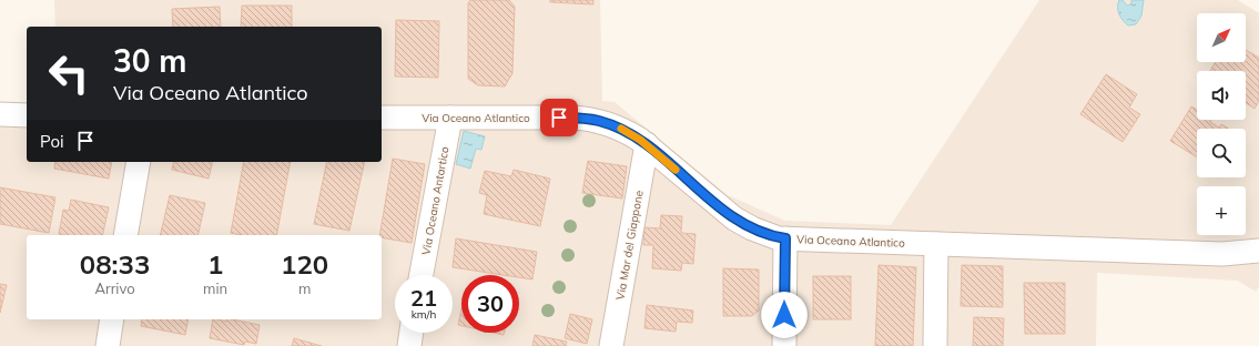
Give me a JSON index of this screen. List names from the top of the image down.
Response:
{
  "streets": {
    "street": ["Via Oceano Atlantico", "Via Oceano Antartico", "Via Mar del Giappone"]
  },
  "crossings": [
    ["Via Oceano Atlantico", "Via Oceano Antartico"],
    ["Via Oceano Atlantico", "Via Mar del Giappone"]
  ],
  "north": "top right",
  "page": {
    "map_buttons": "+",
    "turn": ["30 m", "Via Oceano Atlantico"],
    "then": "Poi",
    "eta": [
      "08:33",
      "Arrivo",
      "1",
      "min",
      "120",
      "m"
    ],
    "speed": "21 km/h",
    "limit": "30"
  }
}
